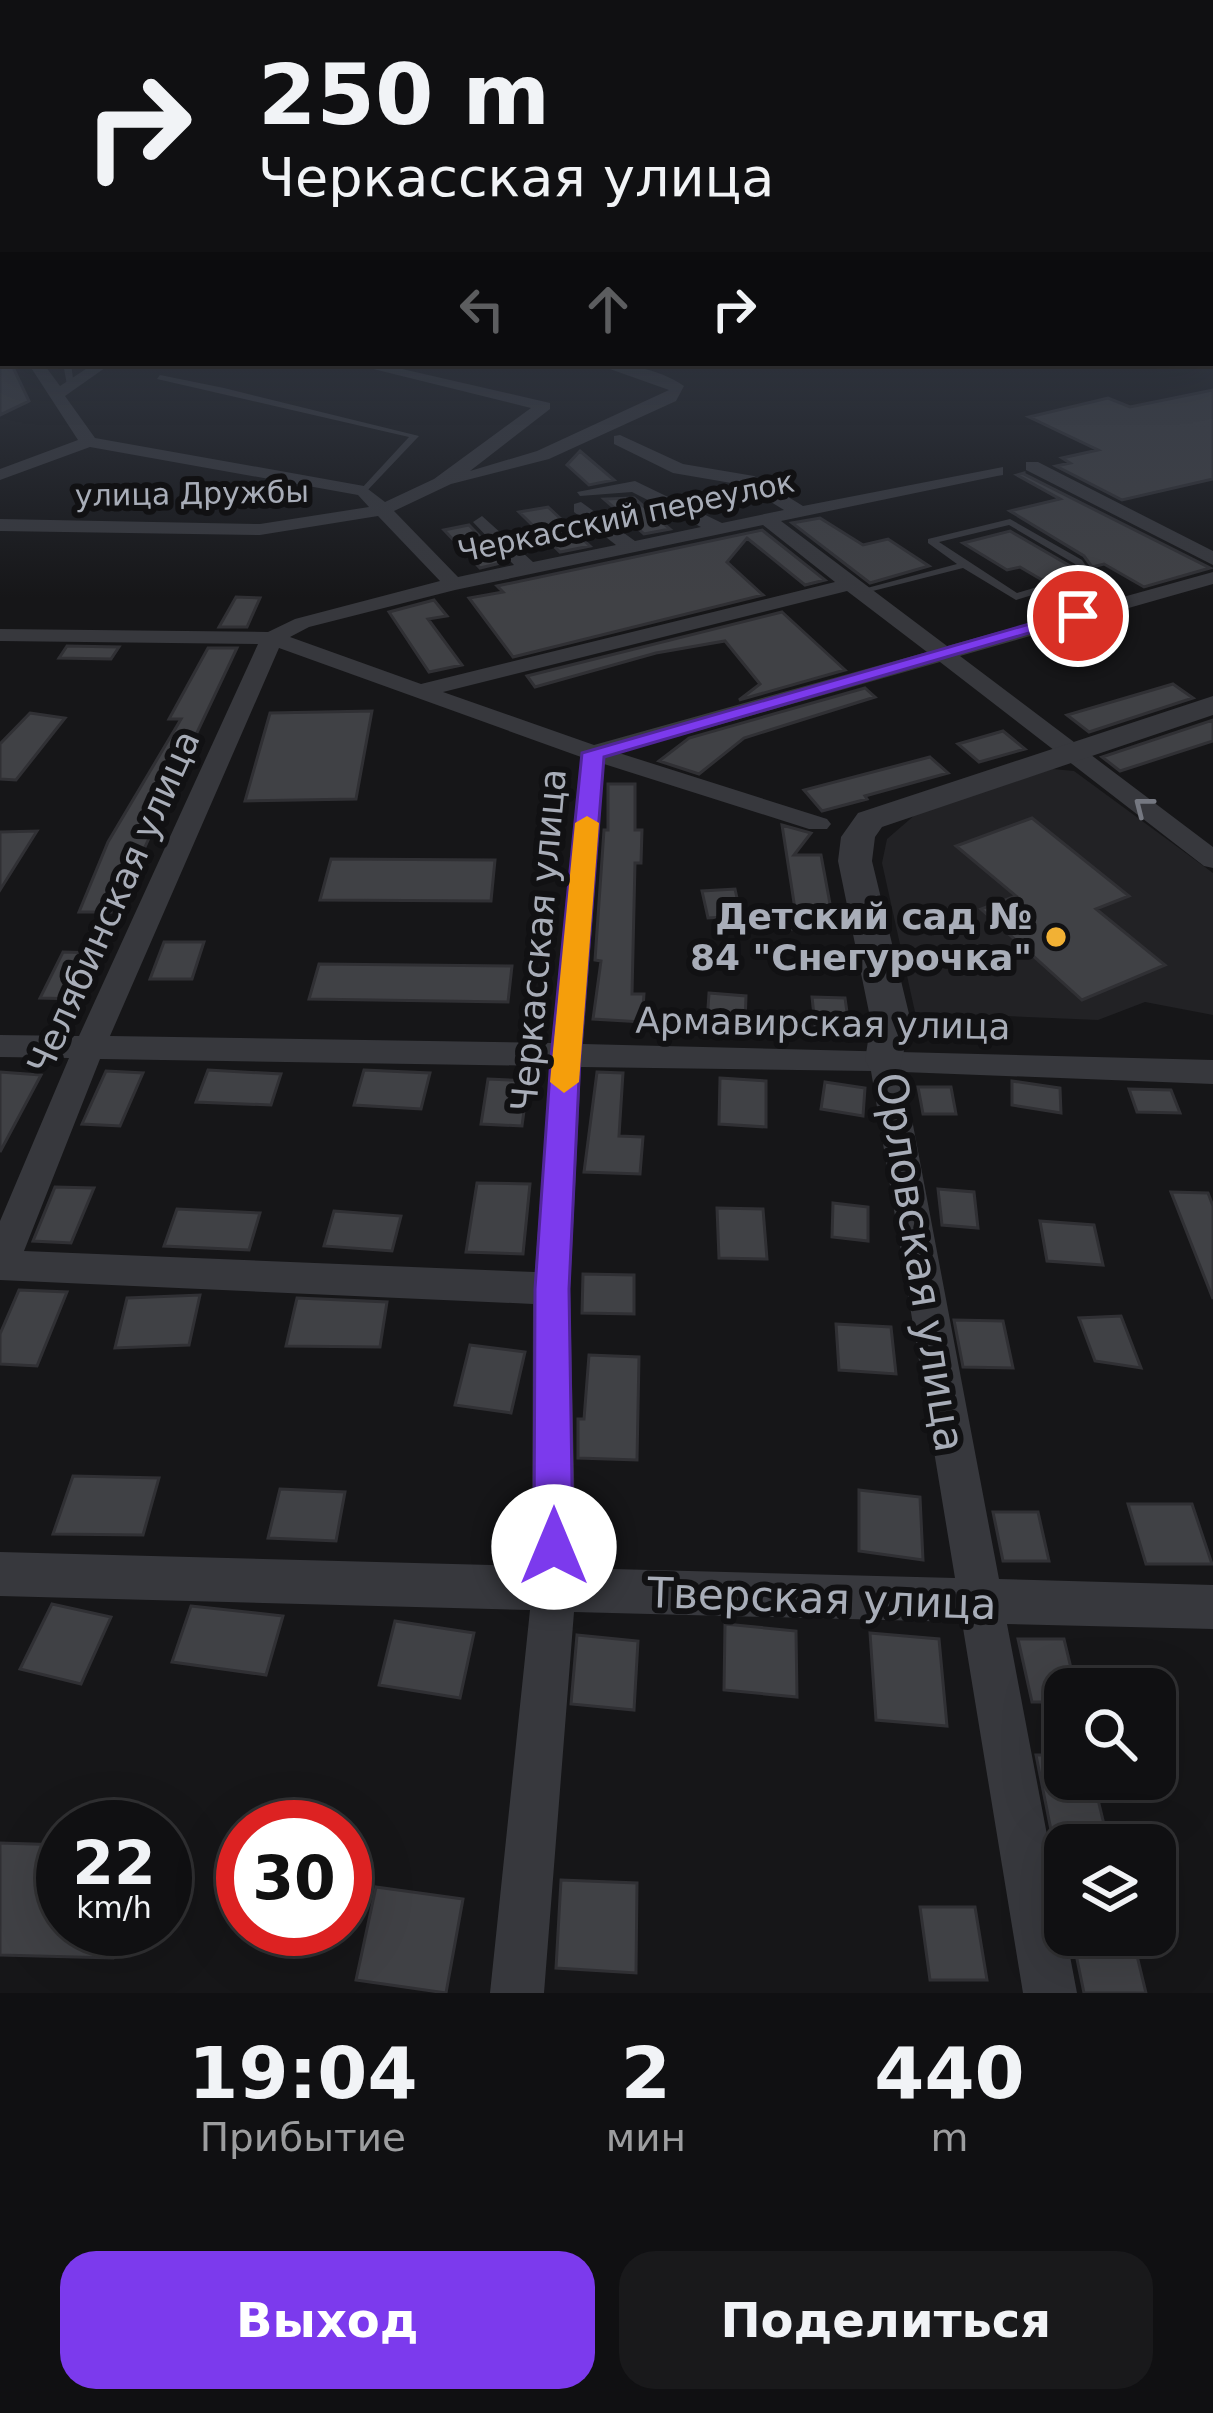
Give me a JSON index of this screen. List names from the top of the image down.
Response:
{
  "streets": {
    "street": [
      "улица Дружбы",
      "Черкасский переулок",
      "Челябинская улица",
      "Черкасская улица",
      "Армавирская улица",
      "Орловская улица",
      "Тверская улица"
    ]
  },
  "crossings": [
    ["Черкасский переулок", "Челябинская улица"],
    ["Челябинская улица", "Армавирская улица"],
    ["Черкасская улица", "Армавирская улица"],
    ["Черкасская улица", "Тверская улица"],
    ["Армавирская улица", "Орловская улица"],
    ["Орловская улица", "Тверская улица"]
  ],
  "places": ["Детский сад № 84 \"Снегурочка\""],
  "page": {
    "turn": ["250 m", "Черкасская улица"],
    "speed": "22 km/h",
    "limit": "30",
    "eta": [
      "19:04",
      "Прибытие",
      "2",
      "мин",
      "440",
      "m"
    ],
    "buttons": ["Выход", "Поделиться"]
  }
}
